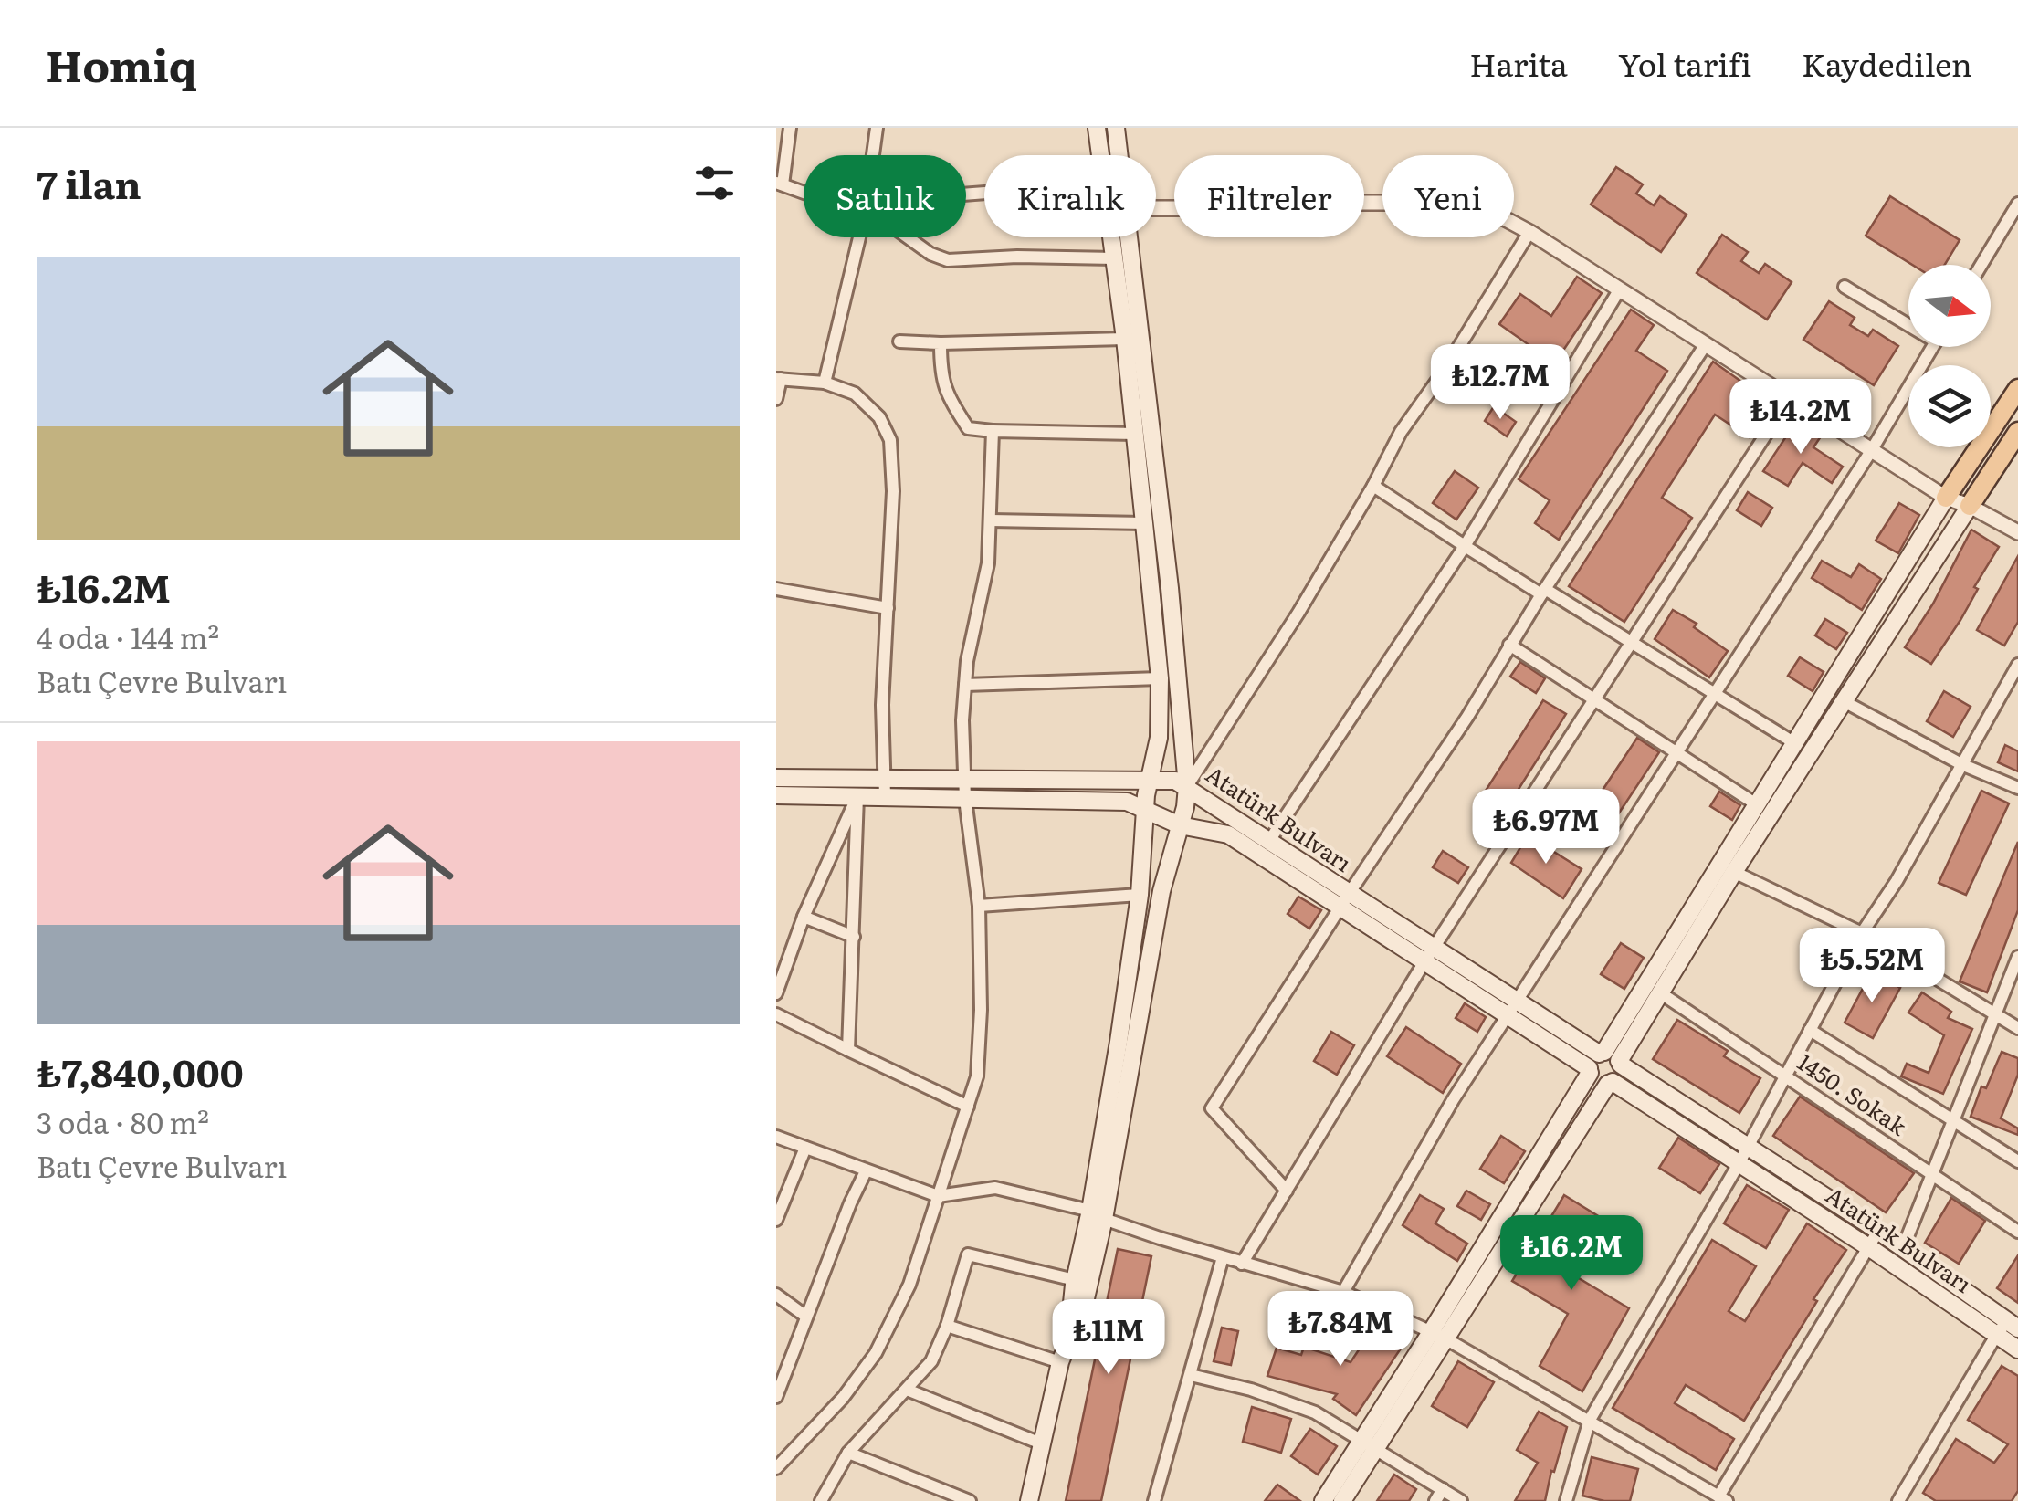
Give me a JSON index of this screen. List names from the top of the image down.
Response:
{
  "streets": {
    "main road": ["Atatürk Bulvarı"],
    "street": ["1450. Sokak"]
  },
  "north": "right",
  "page": {
    "header": "Homiq",
    "nav": ["Harita", "Yol tarifi", "Kaydedilen"],
    "heading": "7 ilan",
    "chip": [
      "Satılık",
      "Kiralık",
      "Filtreler",
      "Yeni"
    ],
    "list": [
      {
        "name": "₺16.2M",
        "note": "4 oda · 144 m² · Batı Çevre Bulvarı"
      },
      {
        "name": "₺7,840,000",
        "note": "3 oda · 80 m² · Batı Çevre Bulvarı"
      }
    ],
    "price": [
      "₺12.7M",
      "₺14.2M",
      "₺6.97M",
      "₺5.52M",
      "₺16.2M",
      "₺7.84M",
      "₺11M"
    ]
  }
}
